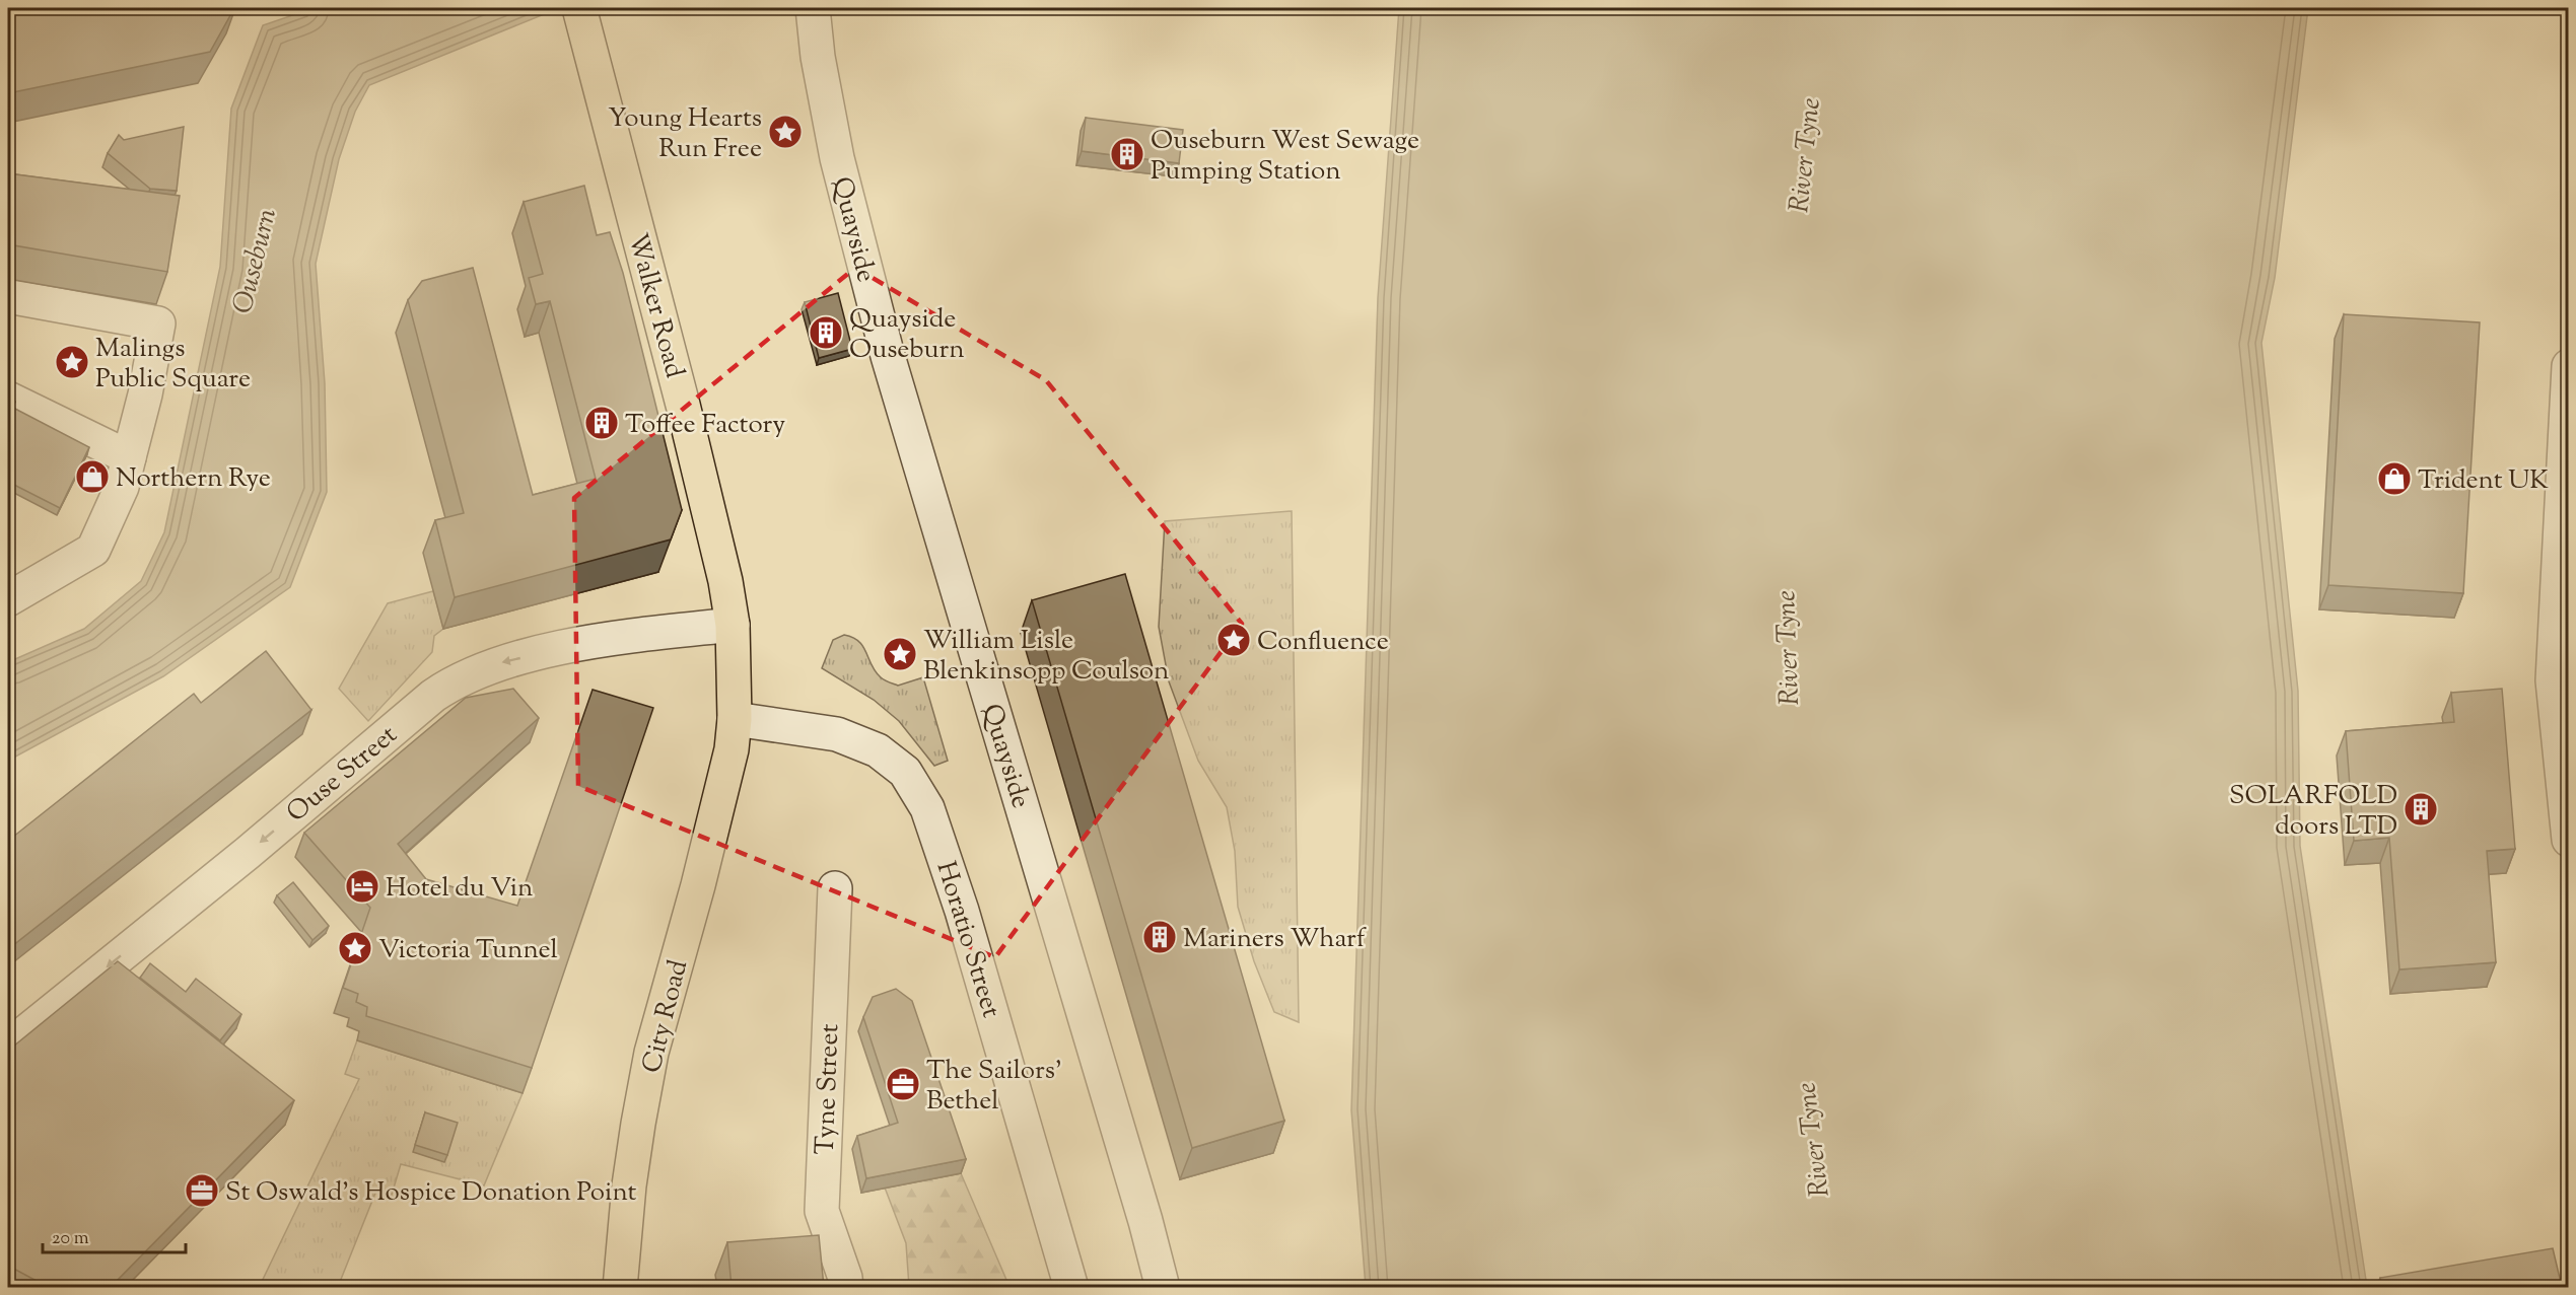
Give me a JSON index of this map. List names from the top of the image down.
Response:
{
  "streets": {
    "main road": ["Walker Road", "City Road"],
    "street": [
      "Quayside",
      "Ouse Street",
      "Horatio Street",
      "Tyne Street"
    ]
  },
  "crossings": [
    ["Walker Road", "Ouse Street"],
    ["Walker Road", "Horatio Street"],
    ["Walker Road", "City Road"],
    ["Horatio Street", "City Road"]
  ],
  "one_way": ["Ouse Street"],
  "water": ["River Tyne", "Ouseburn"],
  "places": {
    "place": [
      "Young Hearts Run Free",
      "Malings Public Square",
      "Confluence",
      "William Lisle Blenkinsopp Coulson",
      "Victoria Tunnel"
    ],
    "building": [
      "Ouseburn West Sewage Pumping Station",
      "Quayside Ouseburn",
      "Toffee Factory",
      "SOLARFOLD doors LTD",
      "Mariners Wharf"
    ],
    "shop": ["Northern Rye", "Trident UK"],
    "hotel": ["Hotel du Vin"],
    "office": ["The Sailors' Bethel", "St Oswald's Hospice Donation Point"]
  },
  "scale_bar": "20 m"
}
